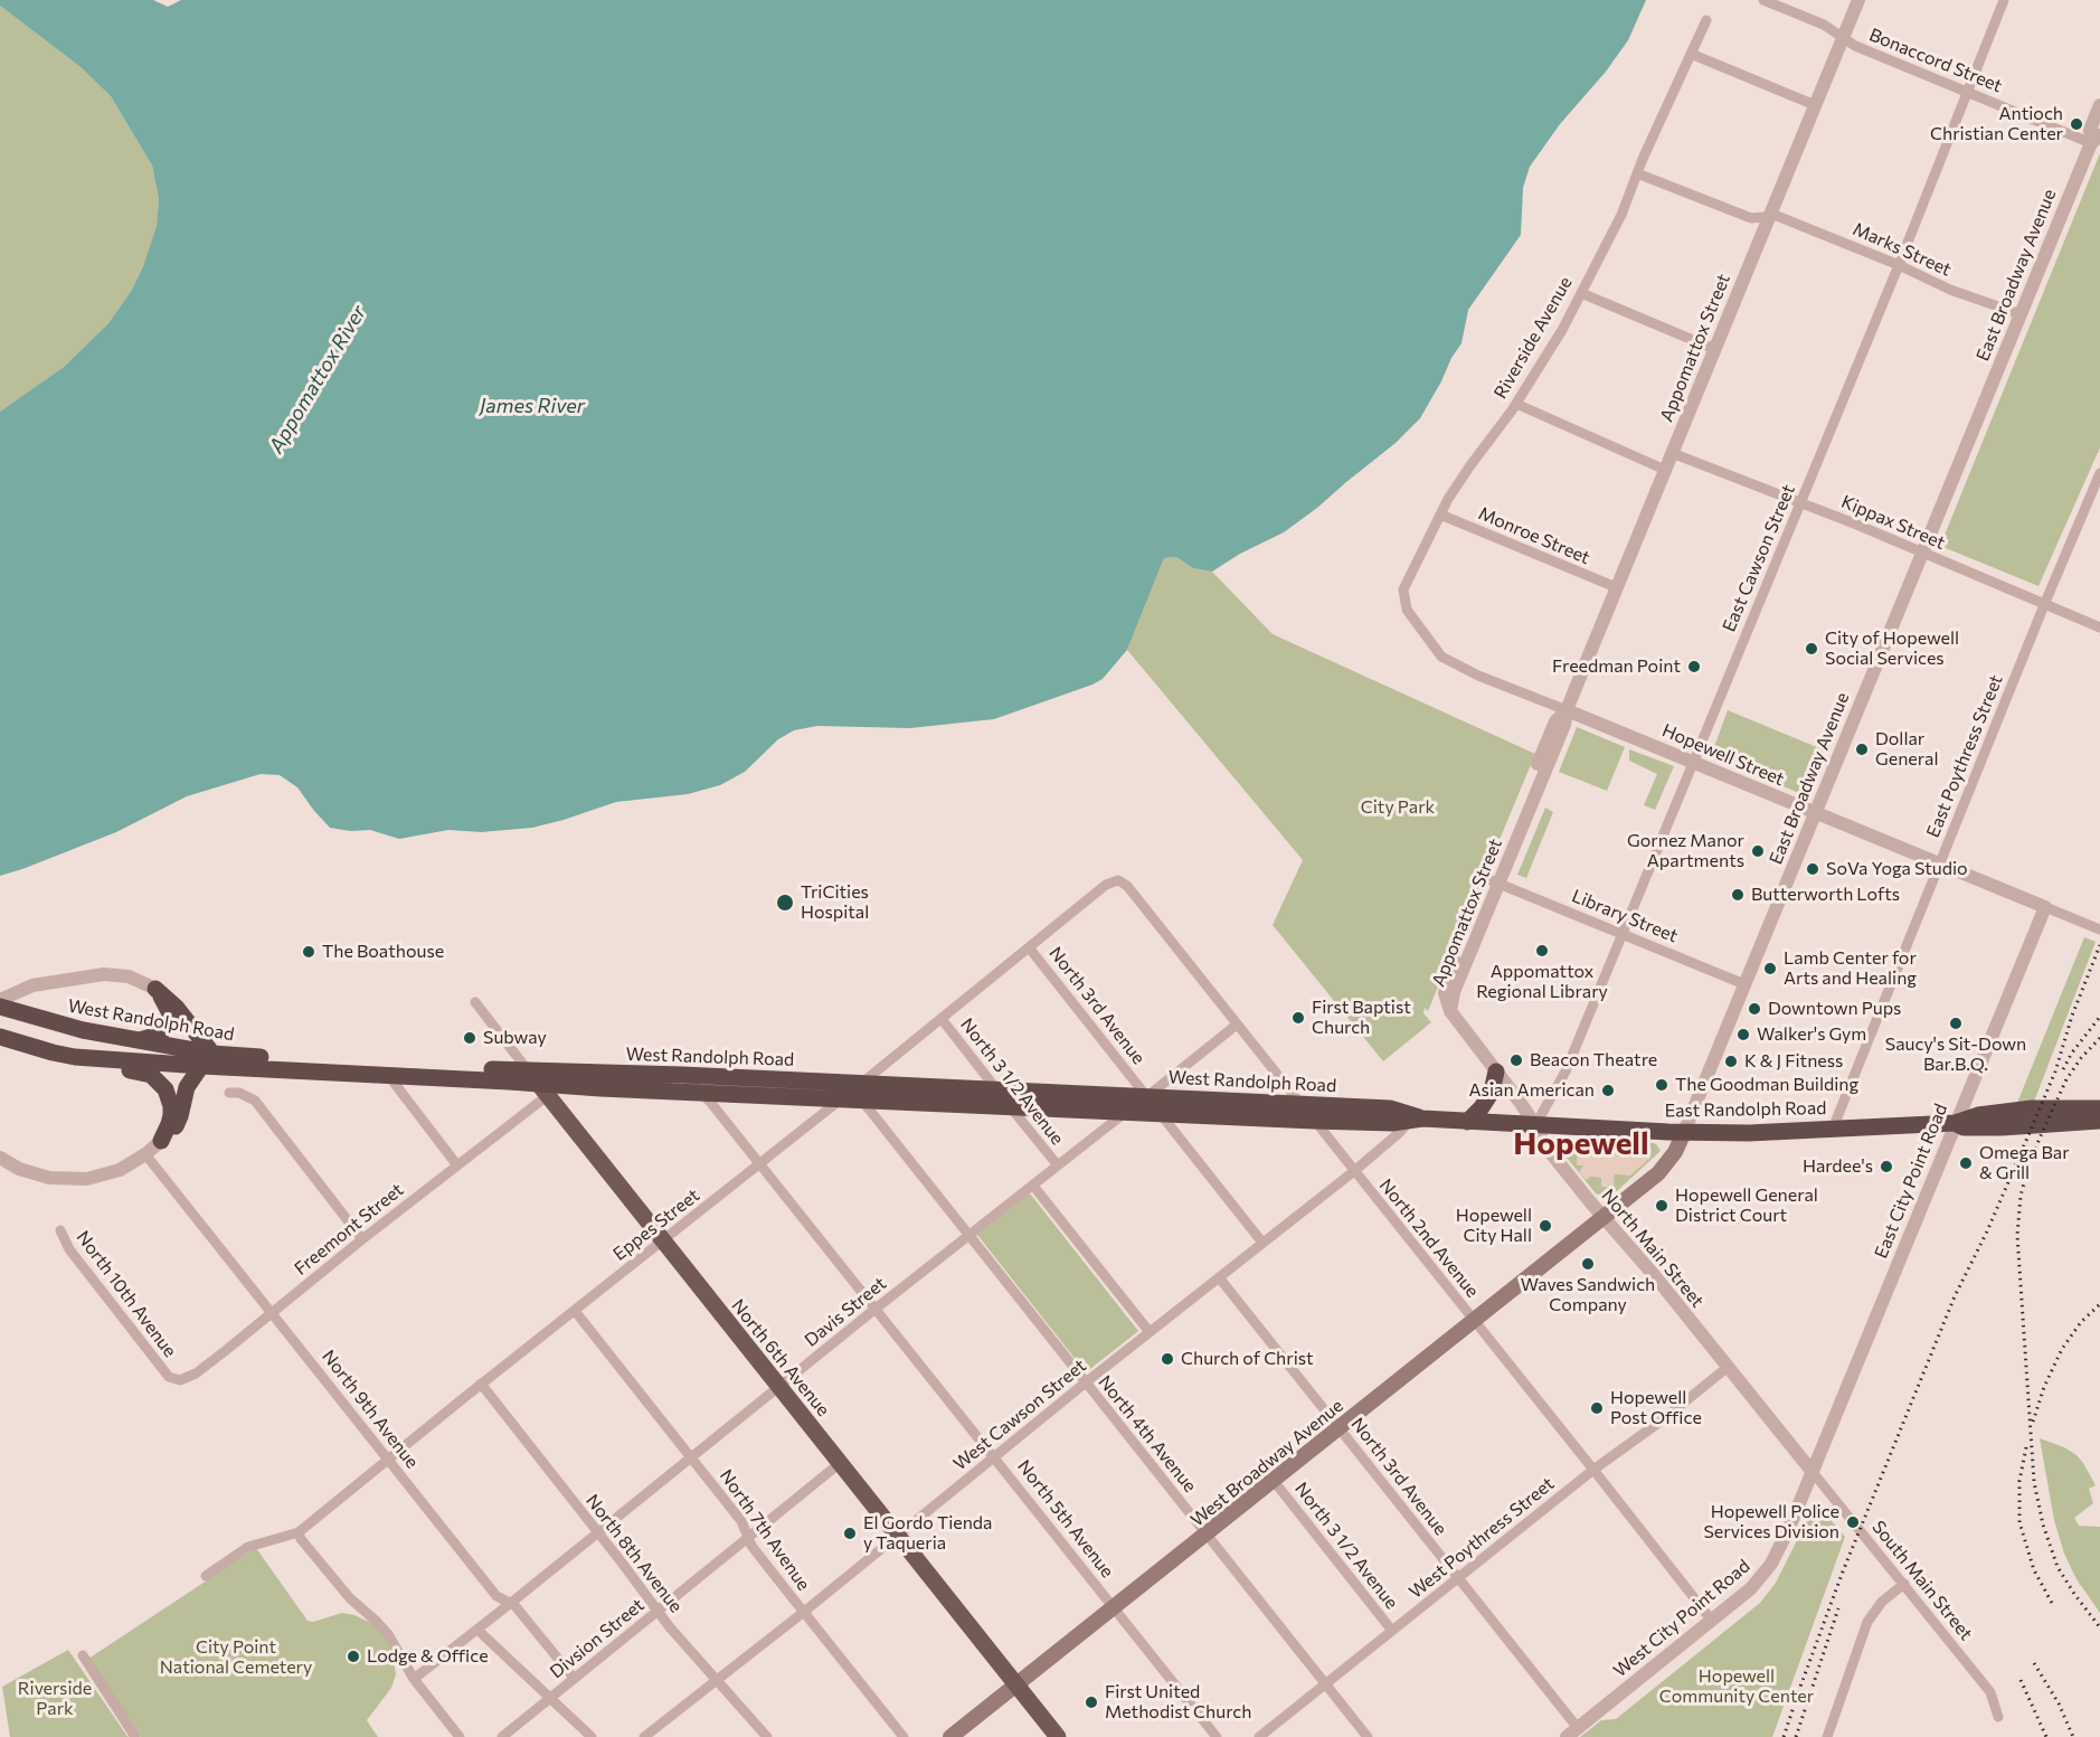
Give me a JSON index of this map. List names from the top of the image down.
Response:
{
  "streets": {
    "highway": ["West Randolph Road", "East Randolph Road"],
    "main road": ["East Broadway Avenue", "North 6th Avenue", "West Broadway Avenue"],
    "street": [
      "Bonaccord Street",
      "Marks Street",
      "Riverside Avenue",
      "Appomattox Street",
      "Kippax Street",
      "Monroe Street",
      "East Cawson Street",
      "Hopewell Street",
      "East Poythress Street",
      "Library Street",
      "North 3rd Avenue",
      "North 3 1/2 Avenue",
      "East City Point Road",
      "Eppes Street",
      "Freemont Street",
      "North 2nd Avenue",
      "North Main Street",
      "North 10th Avenue",
      "Davis Street",
      "North 9th Avenue",
      "West Cawson Street",
      "North 4th Avenue",
      "North 5th Avenue",
      "North 7th Avenue",
      "West Poythress Street",
      "North 8th Avenue",
      "South Main Street",
      "West City Point Road",
      "Divsion Street"
    ]
  },
  "crossings": [
    ["Bonaccord Street", "East Broadway Avenue"],
    ["Bonaccord Street", "Appomattox Street"],
    ["Bonaccord Street", "East Cawson Street"],
    ["Marks Street", "East Broadway Avenue"],
    ["Marks Street", "Riverside Avenue"],
    ["Marks Street", "Appomattox Street"],
    ["Marks Street", "East Cawson Street"],
    ["East Broadway Avenue", "Kippax Street"],
    ["East Broadway Avenue", "Hopewell Street"],
    ["East Broadway Avenue", "Library Street"],
    ["East Broadway Avenue", "East Randolph Road"],
    ["East Broadway Avenue", "North Main Street"],
    ["East Broadway Avenue", "West Broadway Avenue"],
    ["Riverside Avenue", "Monroe Street"],
    ["Riverside Avenue", "Hopewell Street"],
    ["Appomattox Street", "Kippax Street"],
    ["Appomattox Street", "Monroe Street"],
    ["Appomattox Street", "Hopewell Street"],
    ["Appomattox Street", "Library Street"],
    ["Appomattox Street", "North Main Street"],
    ["Kippax Street", "East Cawson Street"],
    ["Kippax Street", "East Poythress Street"],
    ["East Cawson Street", "Hopewell Street"],
    ["East Cawson Street", "Library Street"],
    ["East Cawson Street", "West Randolph Road"],
    ["East Cawson Street", "East Randolph Road"],
    ["East Cawson Street", "North Main Street"],
    ["Hopewell Street", "East Poythress Street"],
    ["Hopewell Street", "East City Point Road"],
    ["East Poythress Street", "East Randolph Road"],
    ["North 3rd Avenue", "West Randolph Road"],
    ["North 3rd Avenue", "North 2nd Avenue"],
    ["North 3rd Avenue", "Davis Street"],
    ["North 3rd Avenue", "West Cawson Street"],
    ["North 3rd Avenue", "West Broadway Avenue"],
    ["North 3rd Avenue", "West Poythress Street"],
    ["North 3rd Avenue", "West City Point Road"],
    ["West Randolph Road", "North 3 1/2 Avenue"],
    ["West Randolph Road", "East Randolph Road"],
    ["West Randolph Road", "Eppes Street"],
    ["West Randolph Road", "Freemont Street"],
    ["West Randolph Road", "North 2nd Avenue"],
    ["West Randolph Road", "North Main Street"],
    ["West Randolph Road", "Davis Street"],
    ["West Randolph Road", "North 6th Avenue"],
    ["West Randolph Road", "West Cawson Street"],
    ["West Randolph Road", "North 4th Avenue"],
    ["West Randolph Road", "North 5th Avenue"],
    ["North 3 1/2 Avenue", "Davis Street"],
    ["North 3 1/2 Avenue", "West Broadway Avenue"],
    ["North 3 1/2 Avenue", "West Poythress Street"],
    ["East Randolph Road", "East City Point Road"],
    ["East Randolph Road", "North Main Street"],
    ["East City Point Road", "North Main Street"],
    ["East City Point Road", "South Main Street"],
    ["East City Point Road", "West City Point Road"],
    ["Eppes Street", "North 6th Avenue"],
    ["Eppes Street", "North 9th Avenue"],
    ["Eppes Street", "North 5th Avenue"],
    ["Eppes Street", "North 7th Avenue"],
    ["Eppes Street", "North 8th Avenue"],
    ["Freemont Street", "North 10th Avenue"],
    ["Freemont Street", "North 6th Avenue"],
    ["Freemont Street", "North 9th Avenue"],
    ["North 2nd Avenue", "Davis Street"],
    ["North 2nd Avenue", "West Cawson Street"],
    ["North 2nd Avenue", "West Broadway Avenue"],
    ["North 2nd Avenue", "West Poythress Street"],
    ["North 2nd Avenue", "West City Point Road"],
    ["North Main Street", "West Broadway Avenue"],
    ["North Main Street", "West Poythress Street"],
    ["North Main Street", "South Main Street"],
    ["North Main Street", "West City Point Road"],
    ["Davis Street", "North 6th Avenue"],
    ["Davis Street", "North 9th Avenue"],
    ["Davis Street", "North 4th Avenue"],
    ["Davis Street", "North 5th Avenue"],
    ["Davis Street", "North 7th Avenue"],
    ["Davis Street", "North 8th Avenue"],
    ["North 6th Avenue", "West Cawson Street"],
    ["North 6th Avenue", "West Broadway Avenue"],
    ["North 6th Avenue", "Divsion Street"],
    ["North 9th Avenue", "Divsion Street"],
    ["West Cawson Street", "North 4th Avenue"],
    ["West Cawson Street", "North 5th Avenue"],
    ["West Cawson Street", "North 7th Avenue"],
    ["West Cawson Street", "North 8th Avenue"],
    ["North 4th Avenue", "West Broadway Avenue"],
    ["North 4th Avenue", "West Poythress Street"],
    ["West Broadway Avenue", "North 5th Avenue"],
    ["North 7th Avenue", "Divsion Street"],
    ["North 8th Avenue", "Divsion Street"],
    ["South Main Street", "West City Point Road"]
  ],
  "districts": ["Hopewell"],
  "water": ["Appomattox River", "James River"],
  "parks": [
    "City Park",
    "City Point National Cemetery",
    "Hopewell Community Center",
    "Riverside Park"
  ],
  "places": [
    "Antioch Christian Center",
    "City of Hopewell Social Services",
    "Freedman Point",
    "Dollar General",
    "Gornez Manor Apartments",
    "SoVa Yoga Studio",
    "Butterworth Lofts",
    "TriCities Hospital",
    "Appomattox Regional Library",
    "The Boathouse",
    "Lamb Center for Arts and Healing",
    "Downtown Pups",
    "First Baptist Church",
    "Saucy's Sit-Down Bar.B.Q.",
    "Walker's Gym",
    "Subway",
    "Beacon Theatre",
    "K & J Fitness",
    "The Goodman Building",
    "Asian American",
    "Omega Bar & Grill",
    "Hardee's",
    "Hopewell General District Court",
    "Hopewell City Hall",
    "Waves Sandwich Company",
    "Church of Christ",
    "Hopewell Post Office",
    "Hopewell Police Services Division",
    "El Gordo Tienda y Taqueria",
    "Lodge & Office",
    "First United Methodist Church"
  ]
}
